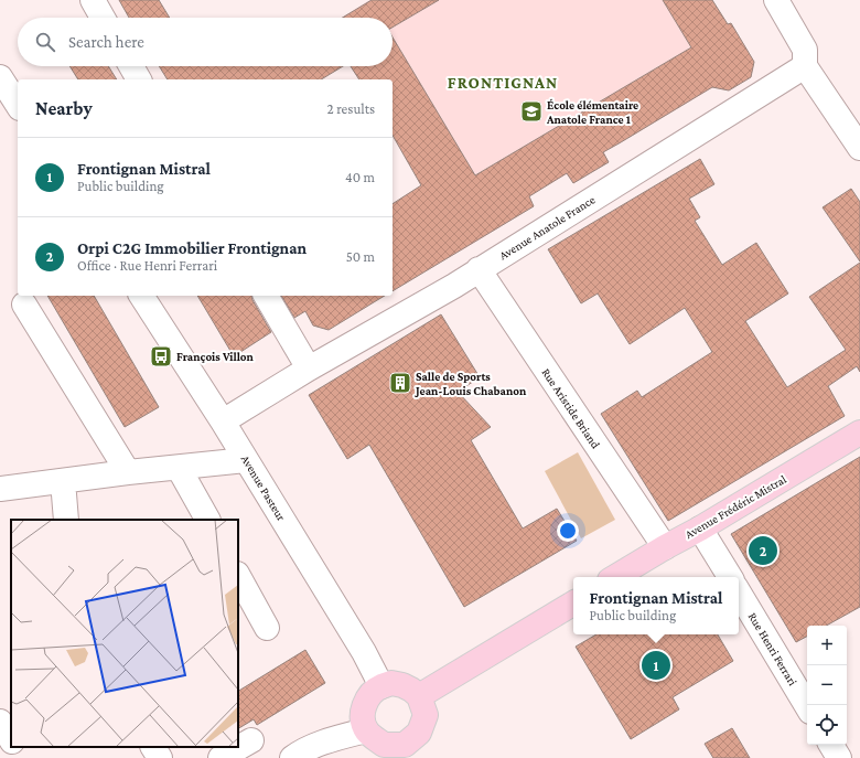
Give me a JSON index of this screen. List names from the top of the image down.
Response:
{
  "streets": {
    "main road": ["Avenue Frédéric Mistral"],
    "street": [
      "Avenue Anatole France",
      "Rue Aristide Briand",
      "Avenue Pasteur",
      "Rue Henri Ferrari"
    ]
  },
  "crossings": [
    ["Avenue Anatole France", "Rue Aristide Briand"],
    ["Avenue Anatole France", "Avenue Pasteur"],
    ["Rue Aristide Briand", "Avenue Frédéric Mistral"]
  ],
  "districts": ["FRONTIGNAN"],
  "places": {
    "school or university": ["École élémentaire Anatole France 1"],
    "bus stop": ["François Villon"],
    "building": ["Salle de Sports Jean-Louis Chabanon"]
  },
  "page": {
    "search": "Search here",
    "heading": ["Nearby", "2 results"],
    "list": [
      {
        "mark": "1",
        "name": "Frontignan Mistral",
        "note": "Public building",
        "value": "40 m"
      },
      {
        "mark": "2",
        "name": "Orpi C2G Immobilier Frontignan",
        "note": "Office · Rue Henri Ferrari",
        "value": "50 m"
      }
    ],
    "pins": ["2", "1"],
    "popup": ["Frontignan Mistral", "Public building"],
    "map_buttons": ["+", "−"]
  }
}
